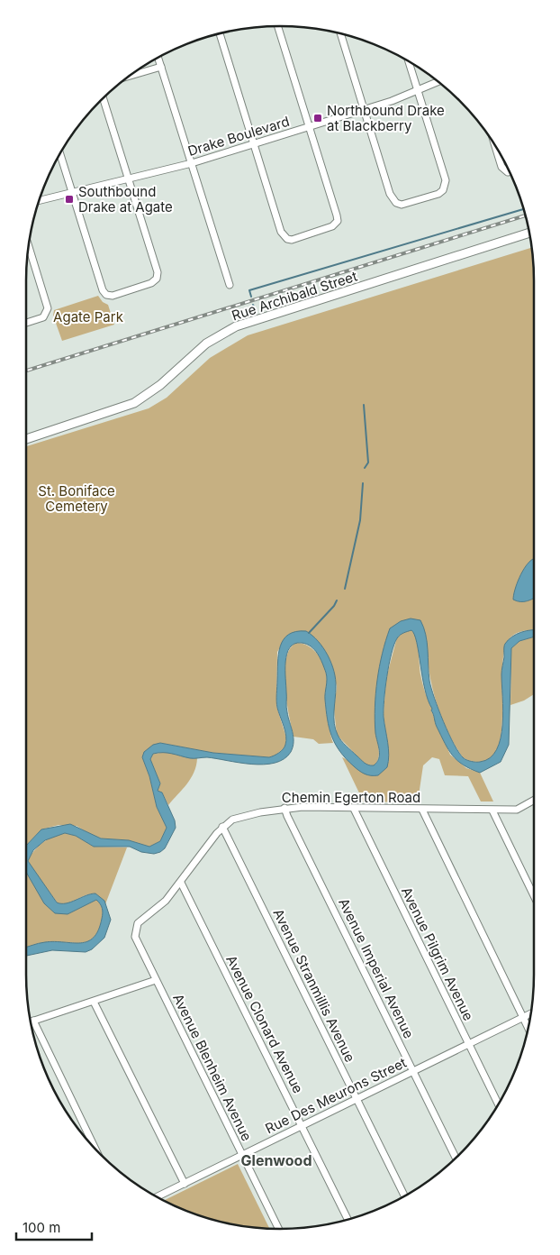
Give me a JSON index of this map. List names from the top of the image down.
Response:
{
  "streets": {
    "main road": ["Rue Archibald Street"],
    "street": [
      "Drake Boulevard",
      "Chemin Egerton Road",
      "Avenue Pilgrim Avenue",
      "Avenue Imperial Avenue",
      "Avenue Stranmillis Avenue",
      "Avenue Clonard Avenue",
      "Avenue Blenheim Avenue",
      "Rue Des Meurons Street"
    ]
  },
  "crossings": [
    ["Chemin Egerton Road", "Avenue Pilgrim Avenue"],
    ["Chemin Egerton Road", "Avenue Imperial Avenue"],
    ["Chemin Egerton Road", "Avenue Stranmillis Avenue"],
    ["Chemin Egerton Road", "Avenue Clonard Avenue"],
    ["Chemin Egerton Road", "Avenue Blenheim Avenue"],
    ["Avenue Pilgrim Avenue", "Rue Des Meurons Street"],
    ["Avenue Imperial Avenue", "Rue Des Meurons Street"],
    ["Avenue Stranmillis Avenue", "Rue Des Meurons Street"],
    ["Avenue Clonard Avenue", "Rue Des Meurons Street"],
    ["Avenue Blenheim Avenue", "Rue Des Meurons Street"]
  ],
  "districts": ["Glenwood"],
  "parks": ["Agate Park", "St. Boniface Cemetery"],
  "places": {
    "transit": ["Northbound Drake at Blackberry", "Southbound Drake at Agate"]
  },
  "scale_bar": "100 m"
}
